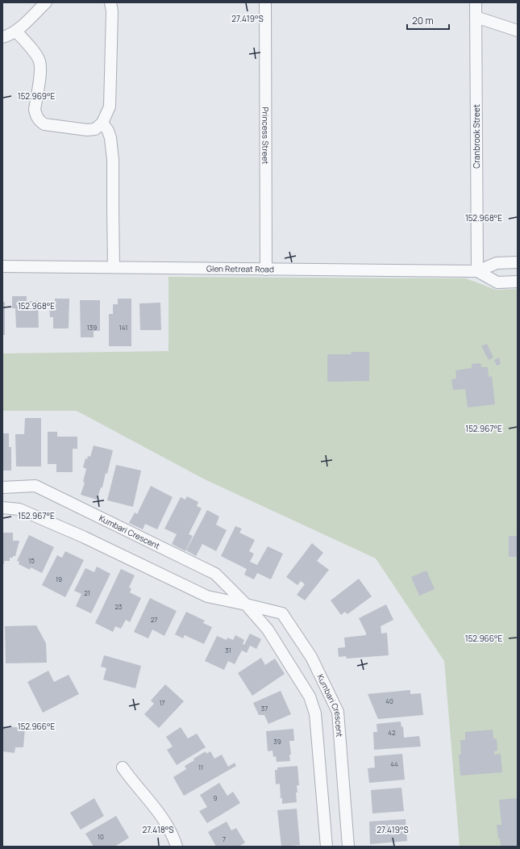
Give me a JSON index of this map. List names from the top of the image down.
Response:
{
  "streets": {
    "street": [
      "Princess Street",
      "Cranbrook Street",
      "Glen Retreat Road",
      "Kumbari Crescent"
    ]
  },
  "crossings": [
    ["Princess Street", "Glen Retreat Road"],
    ["Cranbrook Street", "Glen Retreat Road"]
  ],
  "house_numbers": [
    "139",
    "141",
    "15",
    "19",
    "21",
    "23",
    "27",
    "31",
    "40",
    "17",
    "37",
    "42",
    "39",
    "44",
    "11",
    "9",
    "10",
    "7"
  ],
  "scale_bar": "20 m",
  "coordinates": [
    "27.419°S",
    "152.969°E",
    "152.968°E",
    "152.967°E",
    "152.966°E",
    "27.418°S"
  ]
}
